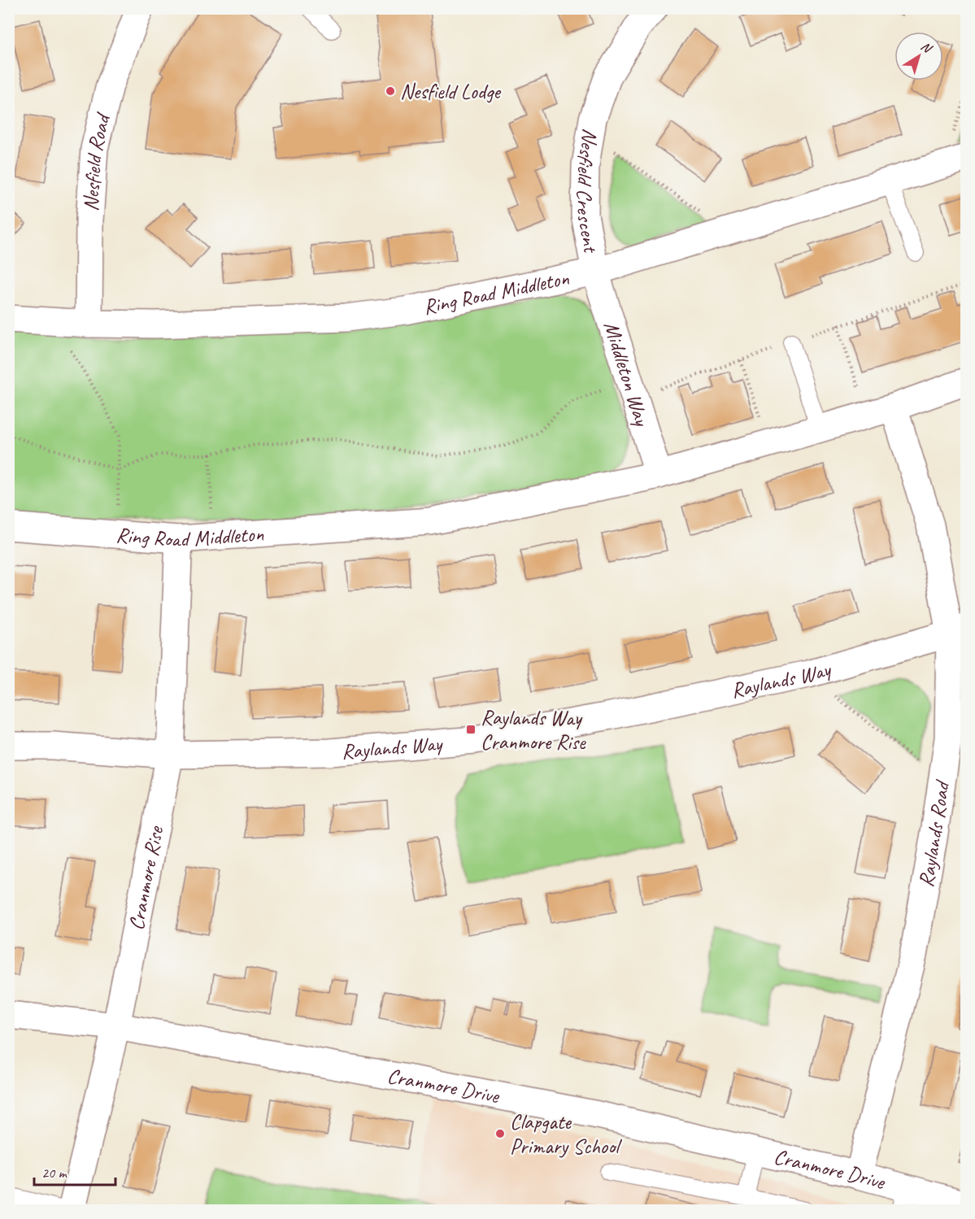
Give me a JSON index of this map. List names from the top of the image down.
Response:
{
  "streets": {
    "street": [
      "Nesfield Road",
      "Nesfield Crescent",
      "Ring Road Middleton",
      "Middleton Way",
      "Raylands Way",
      "Raylands Road",
      "Cranmore Rise",
      "Cranmore Drive"
    ]
  },
  "crossings": [
    ["Nesfield Road", "Ring Road Middleton"],
    ["Nesfield Crescent", "Ring Road Middleton"],
    ["Nesfield Crescent", "Middleton Way"],
    ["Ring Road Middleton", "Middleton Way"],
    ["Ring Road Middleton", "Raylands Road"],
    ["Ring Road Middleton", "Cranmore Rise"],
    ["Raylands Way", "Raylands Road"],
    ["Raylands Way", "Cranmore Rise"],
    ["Raylands Road", "Cranmore Drive"],
    ["Cranmore Rise", "Cranmore Drive"]
  ],
  "places": {
    "other": ["Nesfield Lodge", "Clapgate Primary School"],
    "transit": ["Raylands Way Cranmore Rise"]
  },
  "scale_bar": "20 m",
  "north": "top right"
}
